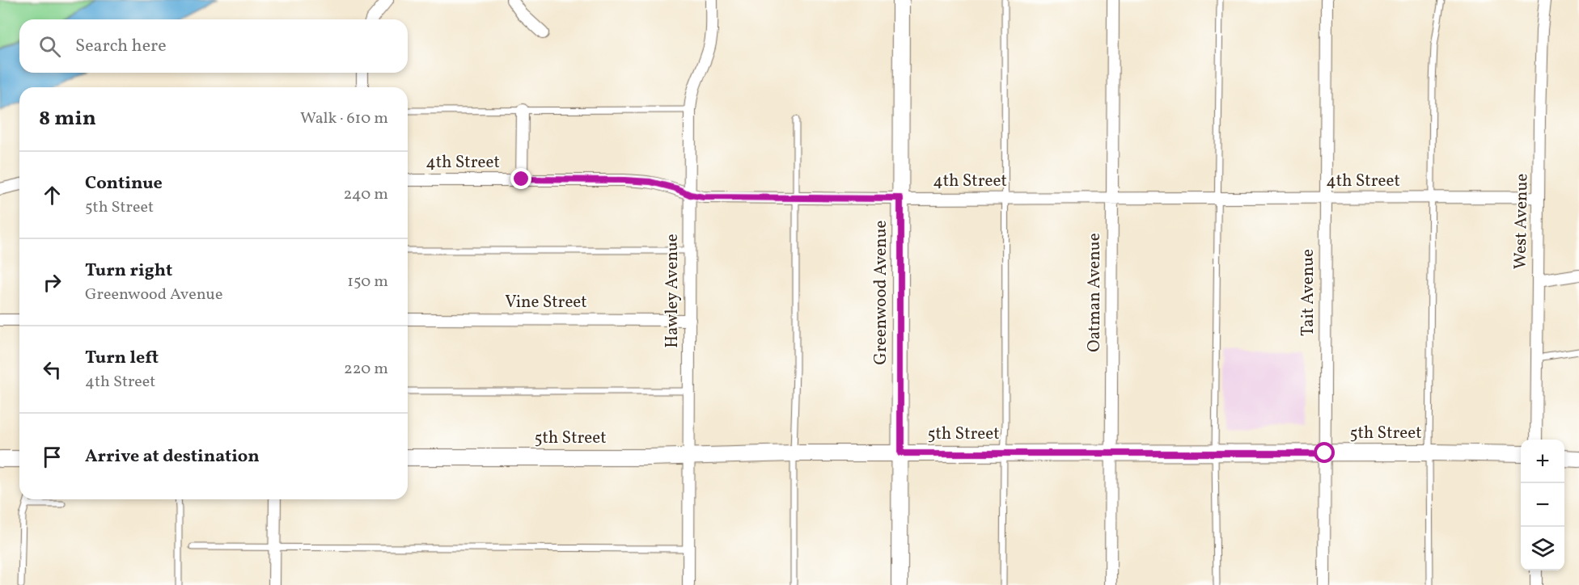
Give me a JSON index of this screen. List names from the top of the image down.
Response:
{
  "streets": {
    "street": [
      "4th Street",
      "West Avenue",
      "Hawley Avenue",
      "Greenwood Avenue",
      "Oatman Avenue",
      "Tait Avenue",
      "Vine Street",
      "5th Street"
    ]
  },
  "crossings": [
    ["4th Street", "West Avenue"],
    ["4th Street", "Hawley Avenue"],
    ["4th Street", "Greenwood Avenue"],
    ["4th Street", "Oatman Avenue"],
    ["4th Street", "Tait Avenue"],
    ["Hawley Avenue", "Vine Street"],
    ["Hawley Avenue", "5th Street"],
    ["Greenwood Avenue", "5th Street"],
    ["Oatman Avenue", "5th Street"],
    ["Tait Avenue", "5th Street"]
  ],
  "page": {
    "search": "Search here",
    "heading": ["8 min", "Walk · 610 m"],
    "list": [
      ["Continue", "5th Street", "240 m"],
      ["Turn right", "Greenwood Avenue", "150 m"],
      ["Turn left", "4th Street", "220 m"],
      "Arrive at destination"
    ],
    "map_buttons": ["+", "−"]
  }
}
